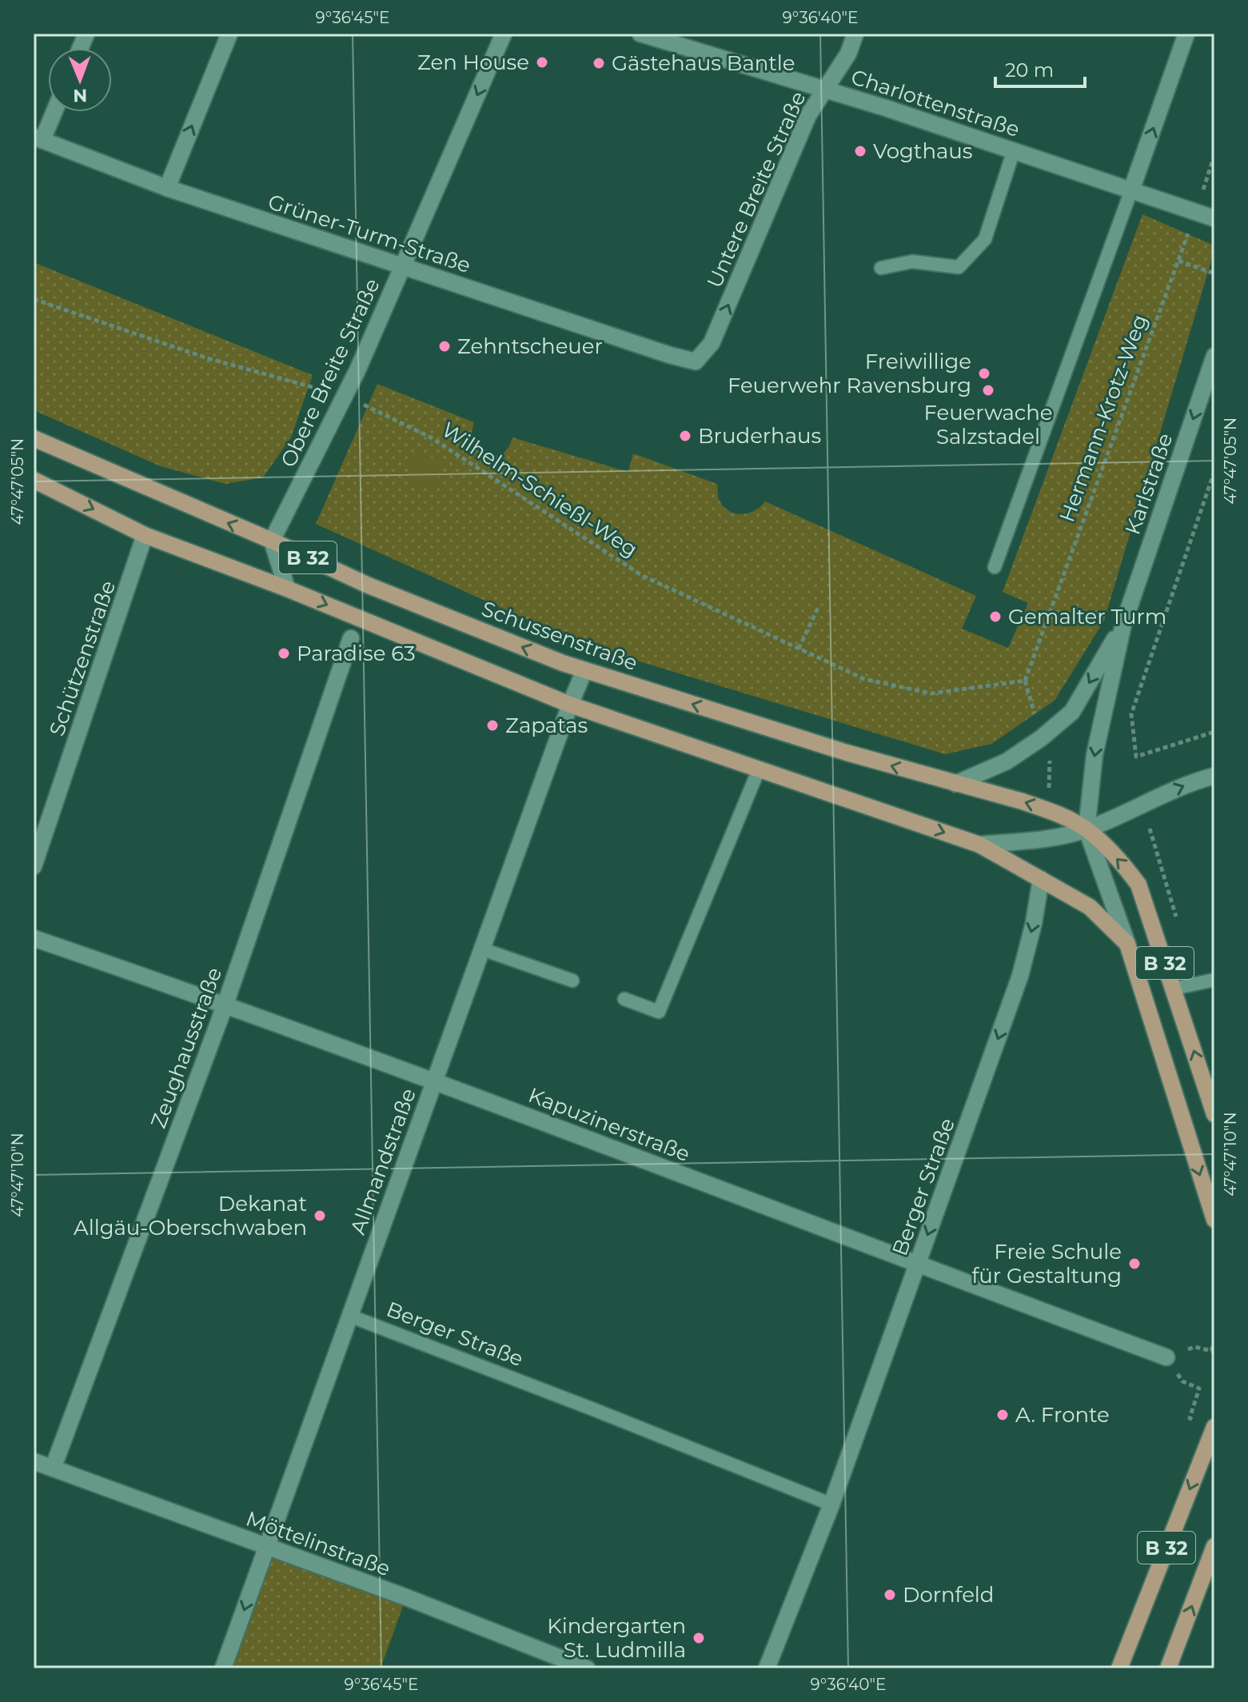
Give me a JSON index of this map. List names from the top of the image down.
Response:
{
  "streets": {
    "main road": ["B 32", "Schussenstraße"],
    "street": [
      "Charlottenstraße",
      "Untere Breite Straße",
      "Grüner-Turm-Straße",
      "Obere Breite Straße",
      "Karlstraße",
      "Schützenstraße",
      "Zeughausstraße",
      "Kapuzinerstraße",
      "Allmandstraße",
      "Berger Straße",
      "Möttelinstraße"
    ],
    "path": ["Hermann-Krotz-Weg", "Wilhelm-Schießl-Weg"]
  },
  "crossings": [
    ["Charlottenstraße", "Untere Breite Straße"],
    ["Charlottenstraße", "Hermann-Krotz-Weg"],
    ["Untere Breite Straße", "Grüner-Turm-Straße"],
    ["Grüner-Turm-Straße", "Obere Breite Straße"],
    ["Obere Breite Straße", "Wilhelm-Schießl-Weg"],
    ["Obere Breite Straße", "Schussenstraße"],
    ["Hermann-Krotz-Weg", "Wilhelm-Schießl-Weg"],
    ["Karlstraße", "B 32"],
    ["Karlstraße", "Schussenstraße"],
    ["B 32", "Schussenstraße"],
    ["B 32", "Schützenstraße"],
    ["B 32", "Allmandstraße"],
    ["B 32", "Berger Straße"],
    ["Schussenstraße", "Allmandstraße"],
    ["Zeughausstraße", "Kapuzinerstraße"],
    ["Zeughausstraße", "Möttelinstraße"],
    ["Kapuzinerstraße", "Allmandstraße"],
    ["Kapuzinerstraße", "Berger Straße"],
    ["Allmandstraße", "Berger Straße"],
    ["Allmandstraße", "Möttelinstraße"]
  ],
  "one_way": ["Untere Breite Straße", "Obere Breite Straße", "Karlstraße"],
  "places": [
    "Zen House",
    "Gästehaus Bantle",
    "Vogthaus",
    "Zehntscheuer",
    "Freiwillige Feuerwehr Ravensburg",
    "Feuerwache Salzstadel",
    "Bruderhaus",
    "Gemalter Turm",
    "Paradise 63",
    "Zapatas",
    "Dekanat Allgäu-Oberschwaben",
    "Freie Schule für Gestaltung",
    "A. Fronte",
    "Dornfeld",
    "Kindergarten St. Ludmilla"
  ],
  "scale_bar": "20 m",
  "north": "bottom",
  "coordinates": [
    "9°36'45\"E",
    "9°36'40\"E",
    "47°47'05\"N",
    "47°47'10\"N"
  ]
}
